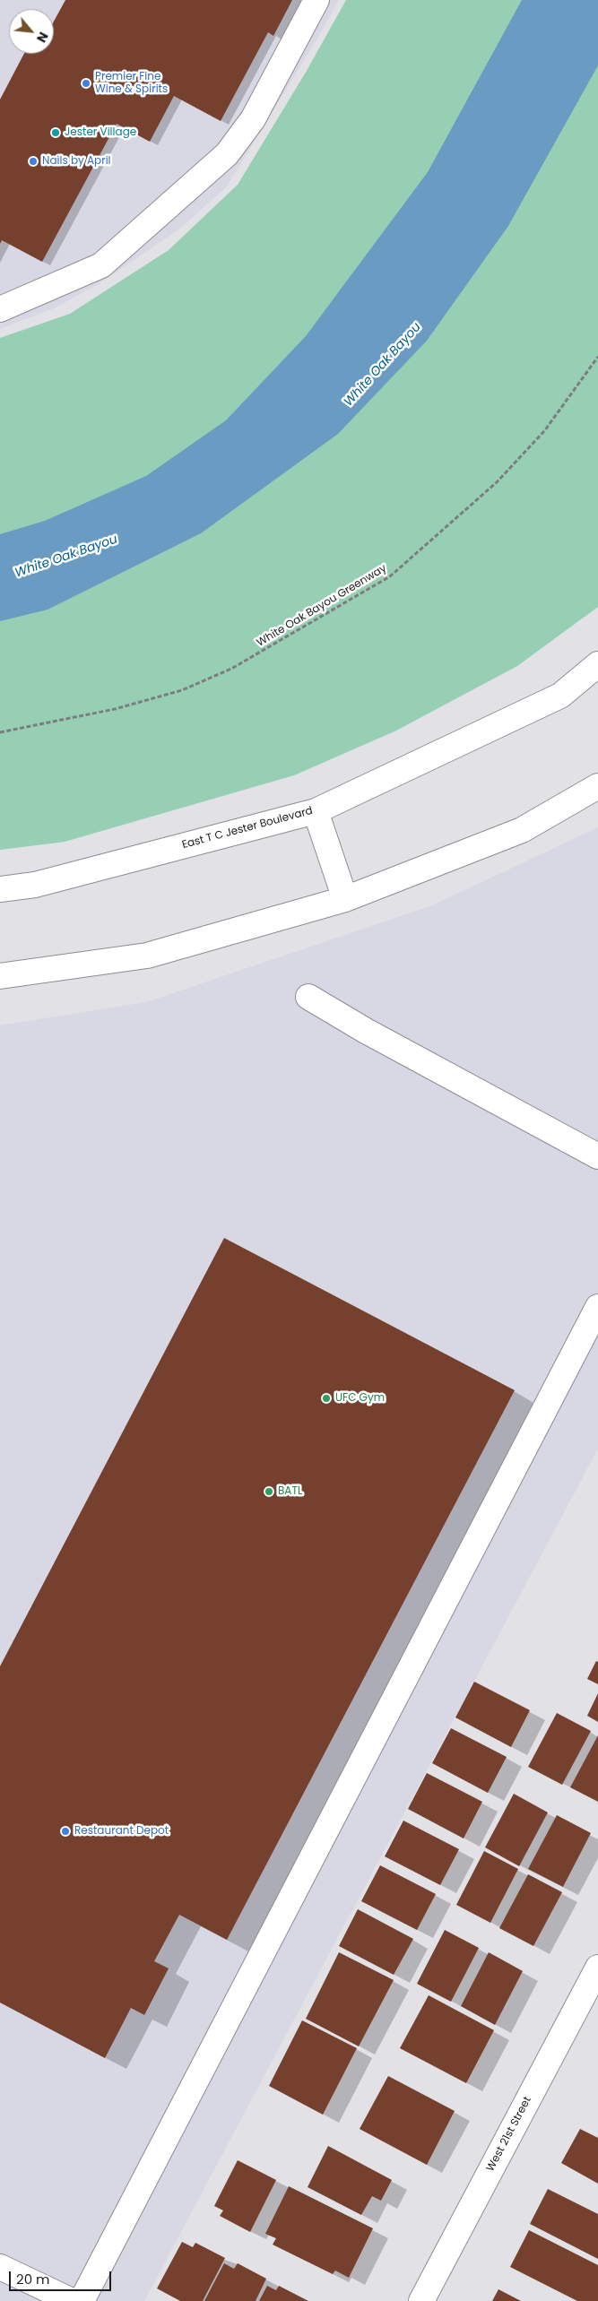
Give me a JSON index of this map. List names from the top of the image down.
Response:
{
  "streets": {
    "street": ["East T C Jester Boulevard", "West 21st Street"],
    "path": ["White Oak Bayou Greenway"]
  },
  "water": ["White Oak Bayou"],
  "places": [
    "Premier Fine Wine & Spirits",
    "Jester Village",
    "Nails by April",
    "UFC Gym",
    "BATL",
    "Restaurant Depot"
  ],
  "scale_bar": "20 m",
  "north": "bottom right"
}
